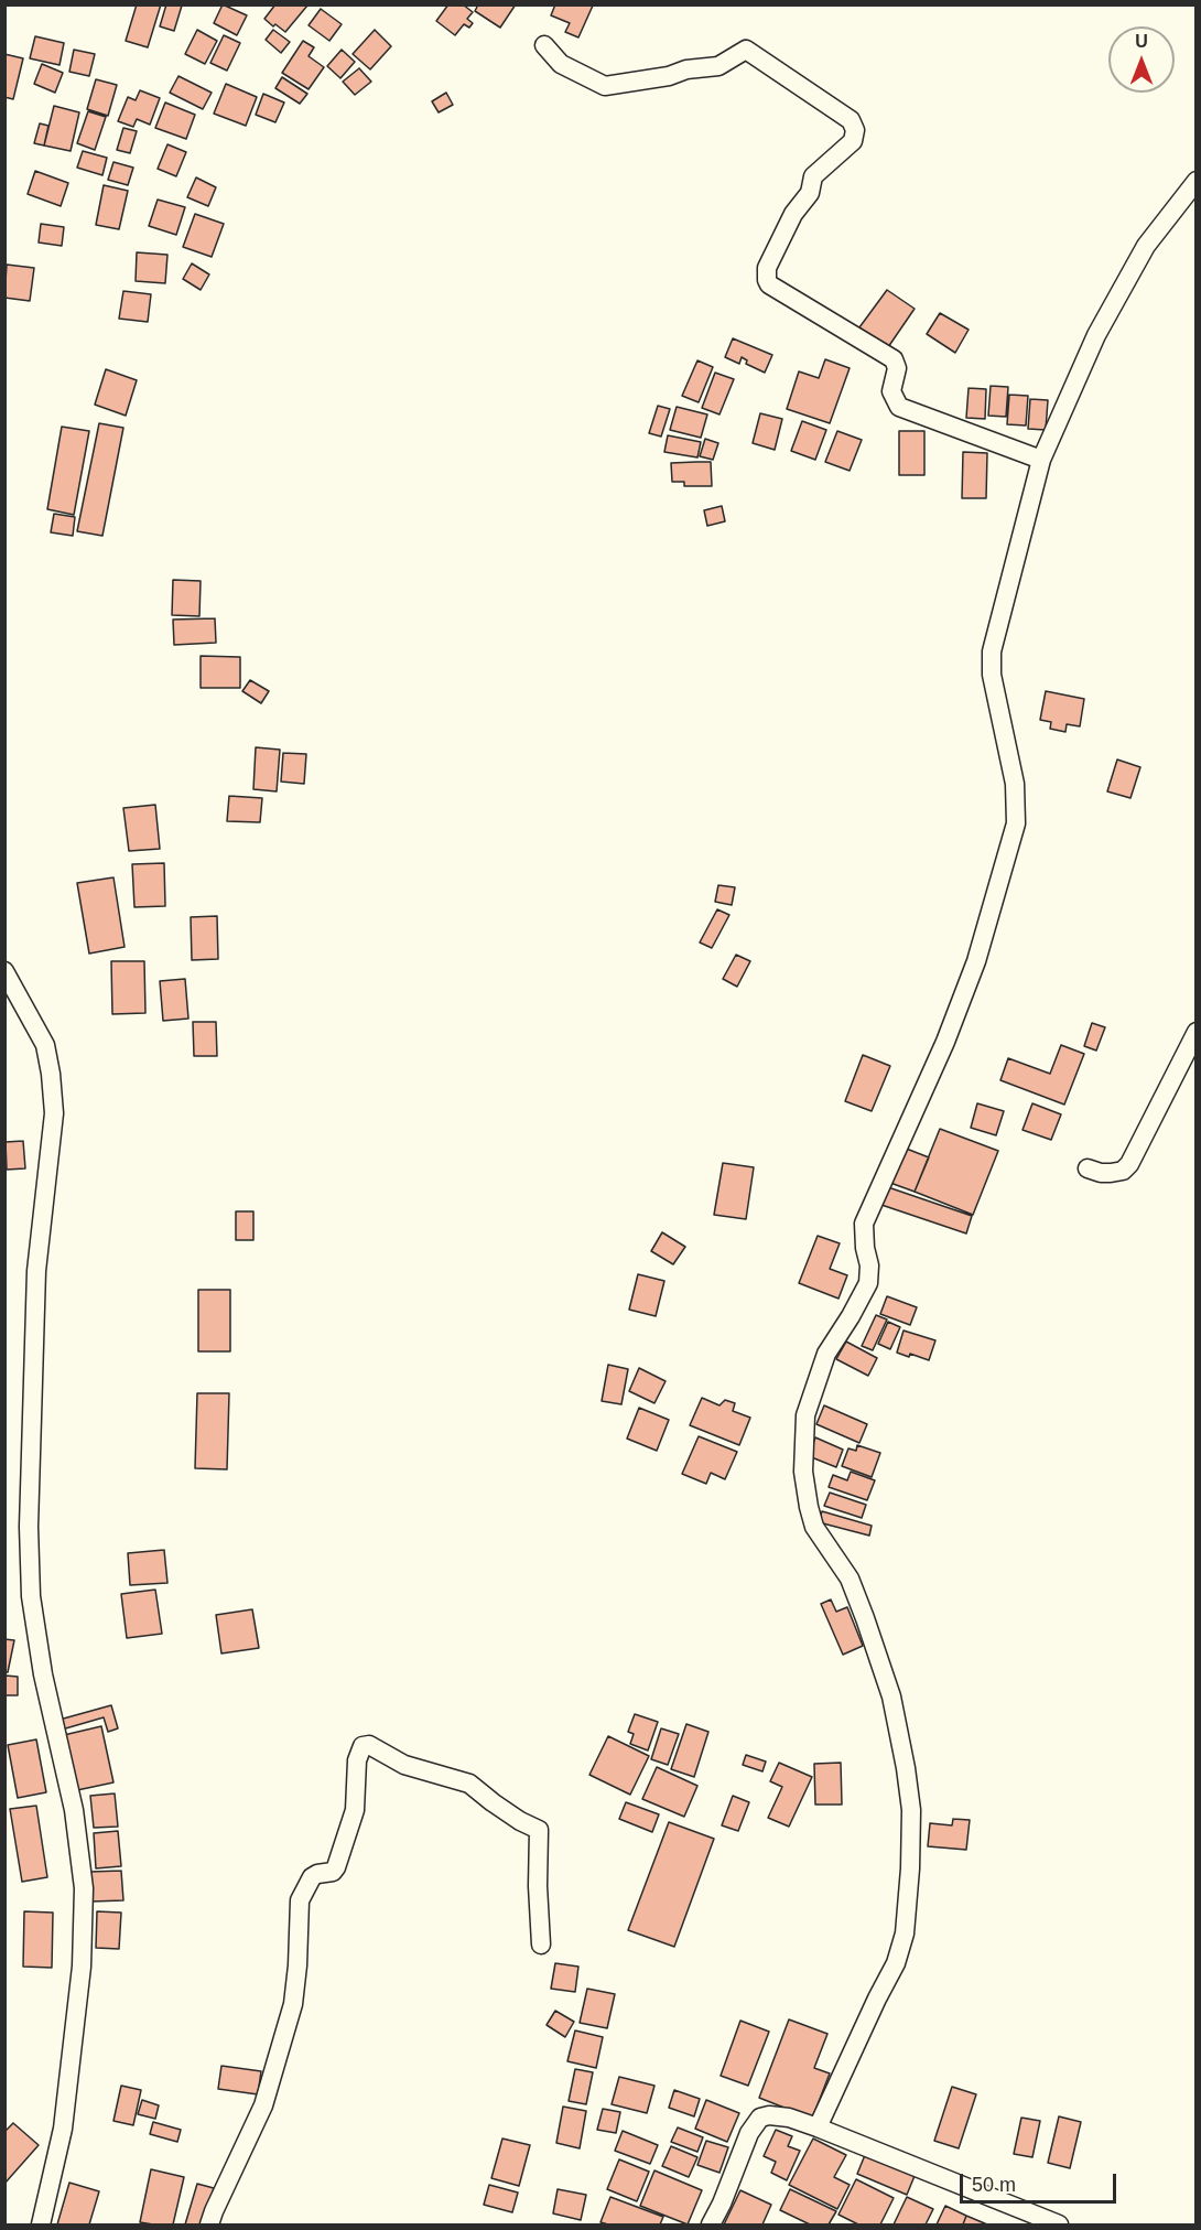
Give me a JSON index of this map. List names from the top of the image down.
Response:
{
  "scale_bar": "50 m",
  "north": "top"
}
